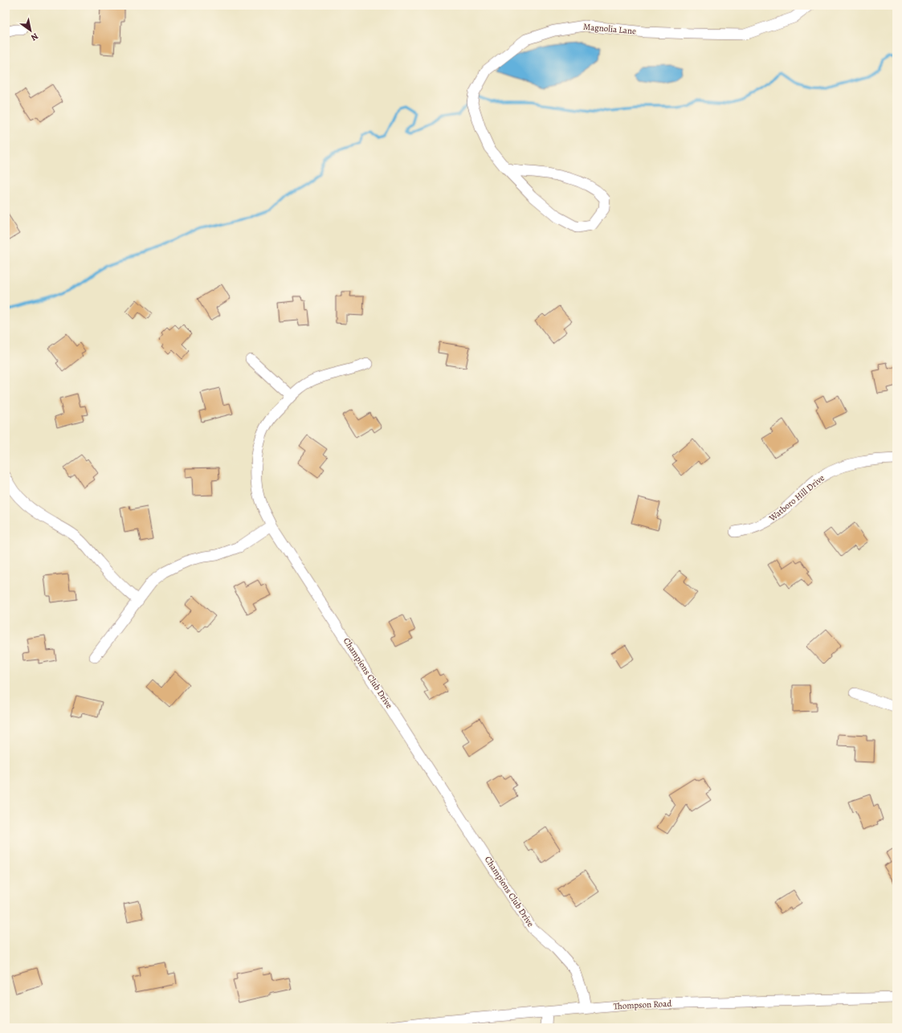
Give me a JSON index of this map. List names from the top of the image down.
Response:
{
  "streets": {
    "street": [
      "Magnolia Lane",
      "Watboro Hill Drive",
      "Champions Club Drive",
      "Thompson Road"
    ]
  },
  "crossings": [
    ["Champions Club Drive", "Thompson Road"]
  ],
  "north": "bottom right"
}
